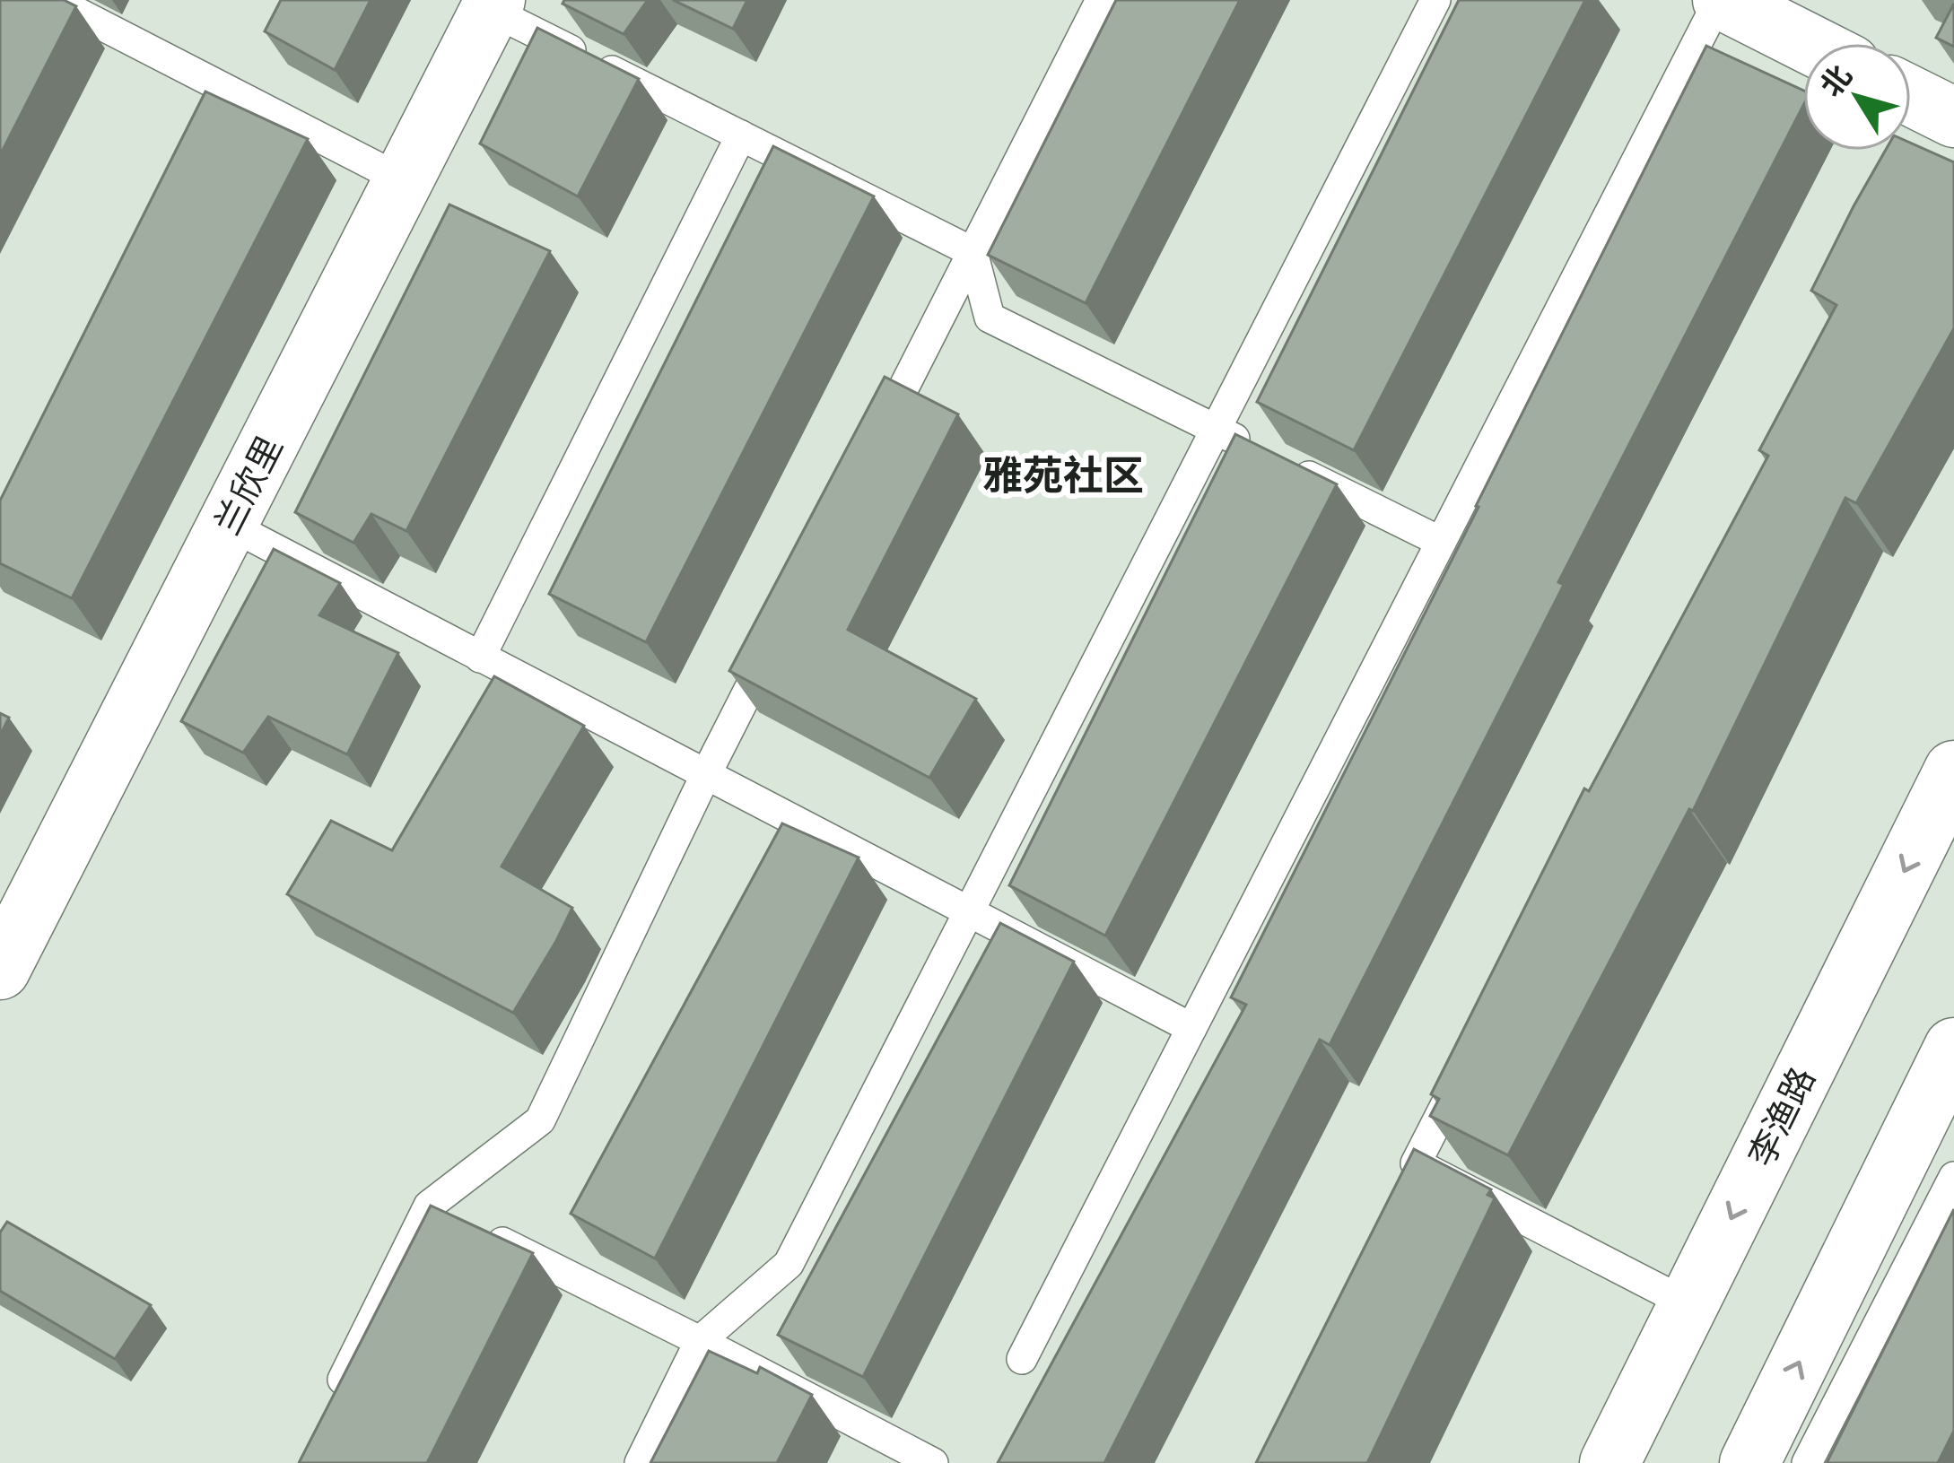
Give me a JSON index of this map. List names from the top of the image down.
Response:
{
  "streets": {
    "street": ["兰欣里", "李渔路"]
  },
  "districts": ["雅苑社区"],
  "north": "top left"
}
